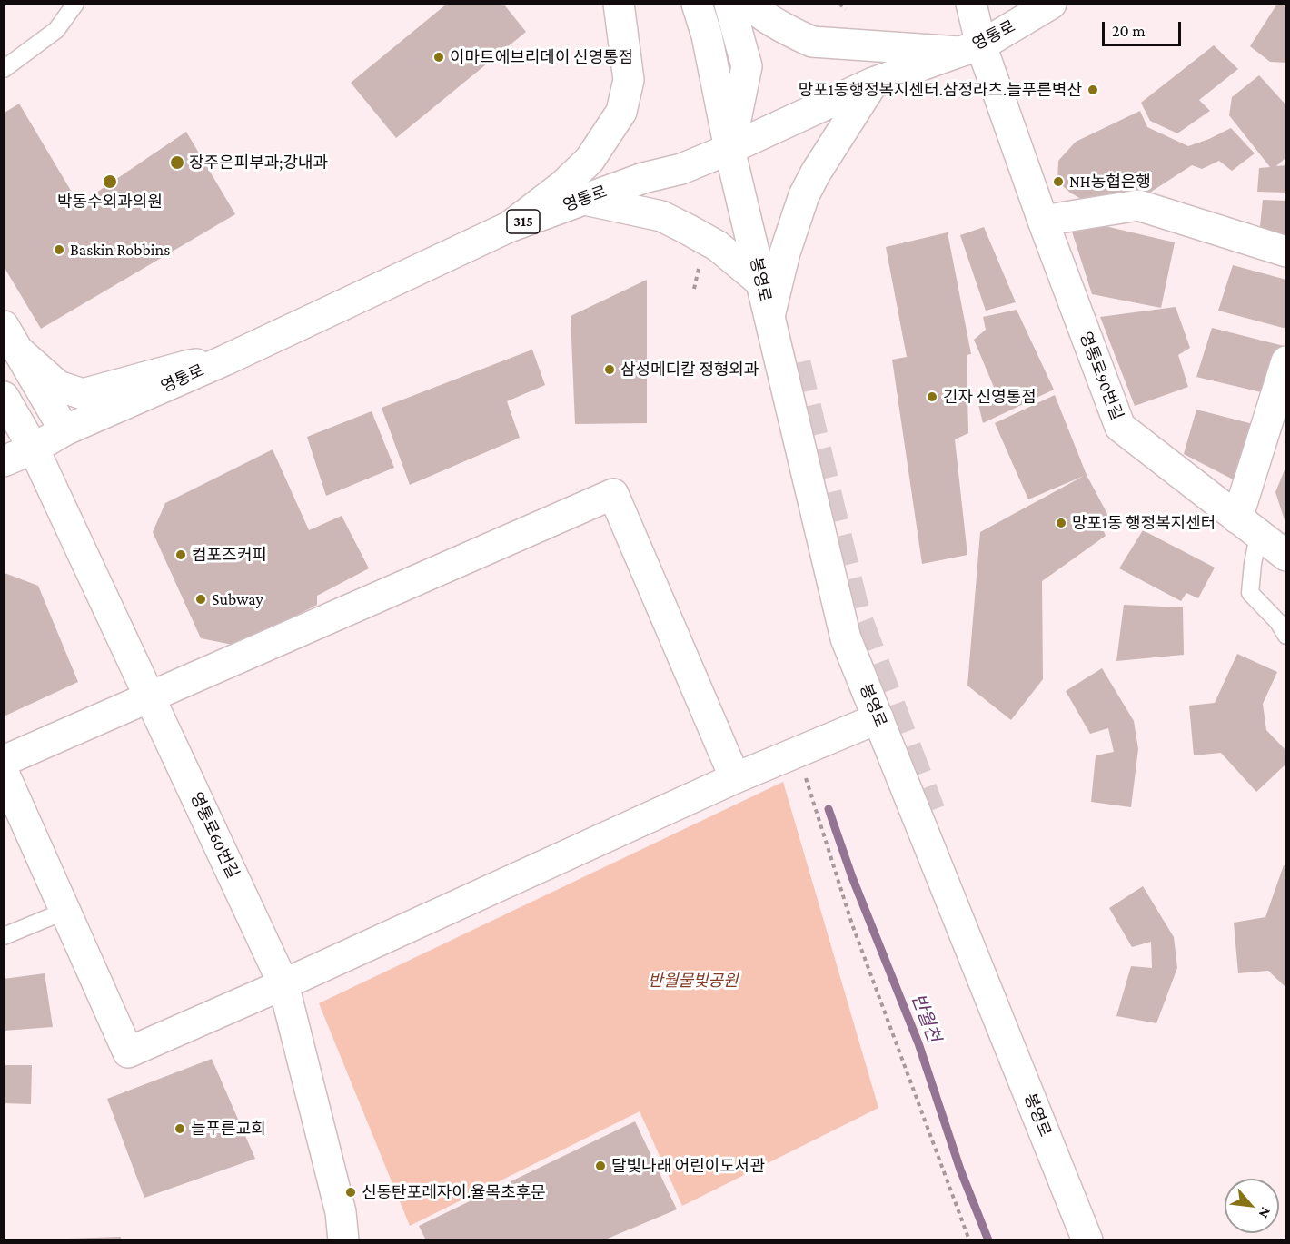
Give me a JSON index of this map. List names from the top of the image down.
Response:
{
  "streets": {
    "main road": [
      "영통로",
      "315",
      "봉영로",
      "영통로90번길",
      "영통로60번길"
    ]
  },
  "crossings": [
    ["영통로", "봉영로"],
    ["영통로", "영통로90번길"],
    ["영통로", "영통로60번길"]
  ],
  "water": ["반월천"],
  "parks": ["반월물빛공원"],
  "places": [
    "이마트에브리데이 신영통점",
    "망포1동행정복지센터.삼정라츠.늘푸른벽산",
    "장주은피부과;강내과",
    "박동수외과의원",
    "NH농협은행",
    "Baskin Robbins",
    "삼성메디칼 정형외과",
    "긴자 신영통점",
    "망포1동 행정복지센터",
    "컴포즈커피",
    "Subway",
    "늘푸른교회",
    "달빛나래 어린이도서관",
    "신동탄포레자이.율목초후문"
  ],
  "scale_bar": "20 m",
  "north": "bottom right"
}
